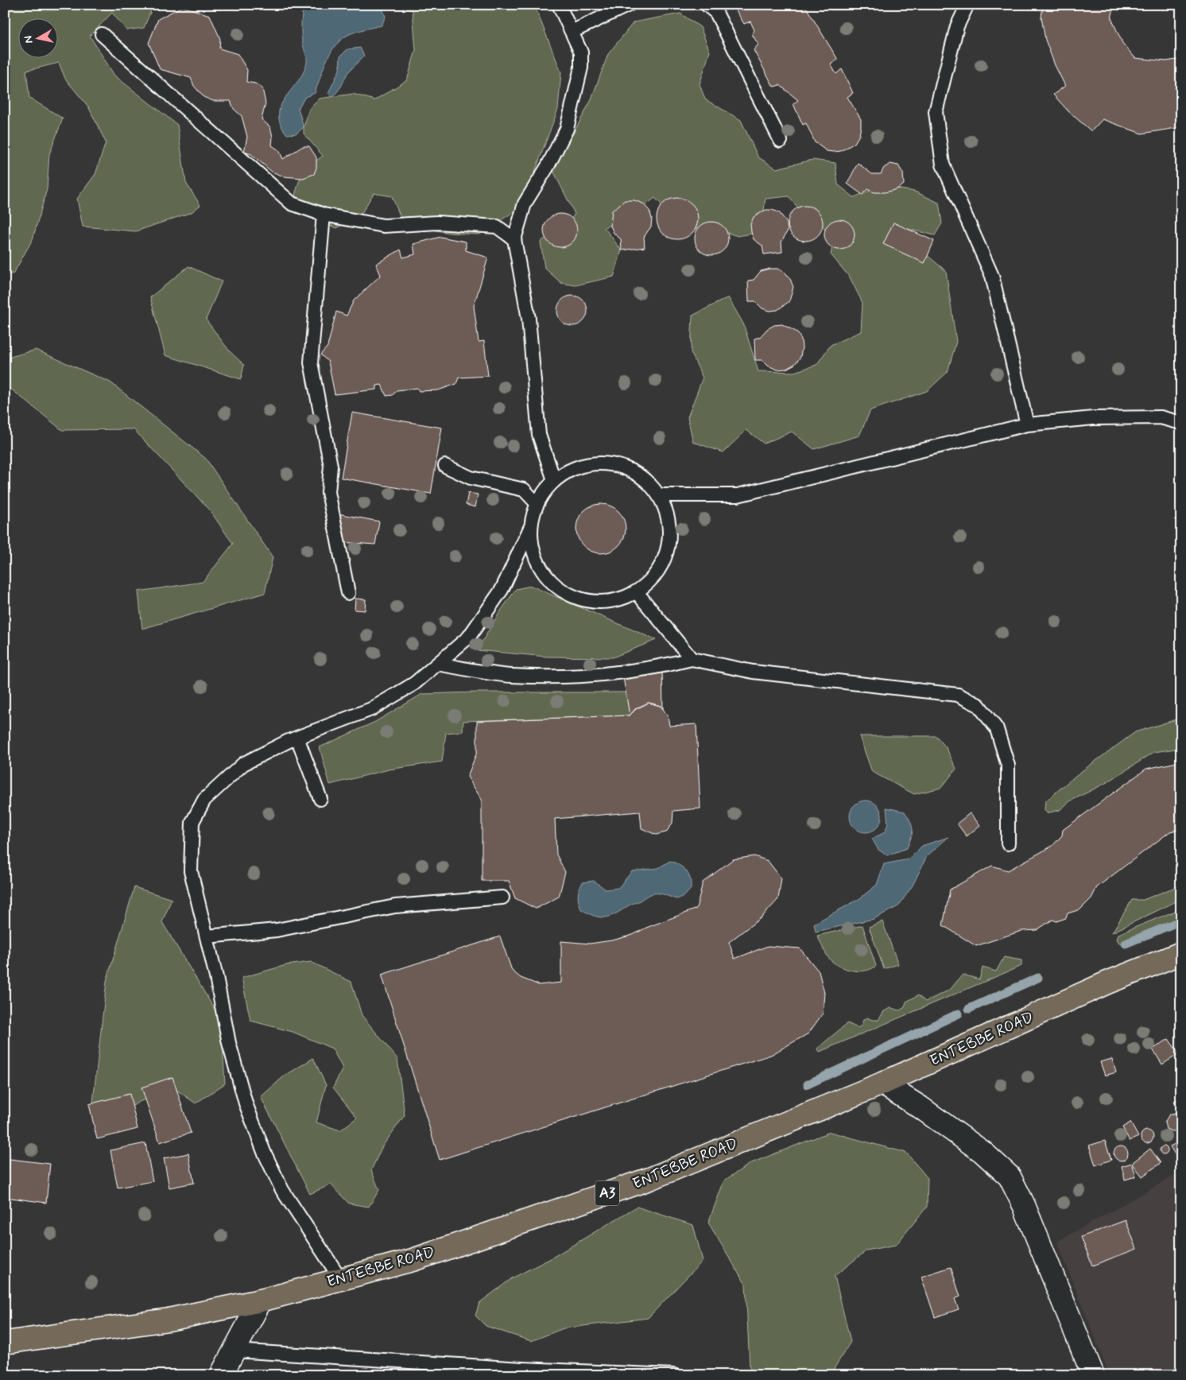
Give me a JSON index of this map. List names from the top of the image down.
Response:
{
  "streets": {
    "main road": ["ENTEBBE ROAD", "A3"]
  },
  "north": "left"
}
